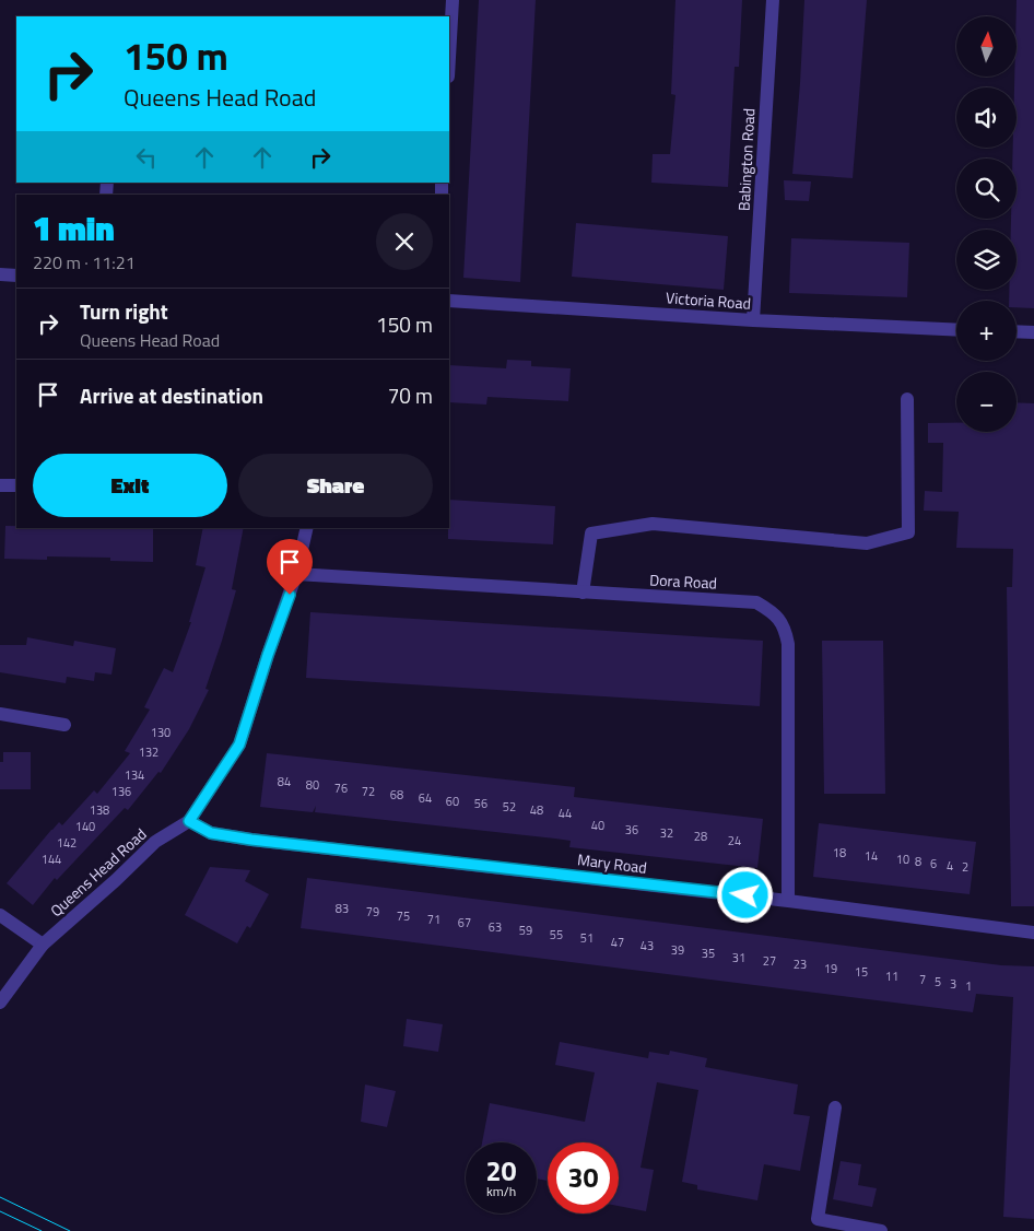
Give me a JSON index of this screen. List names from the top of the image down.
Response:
{
  "streets": {
    "street": [
      "Babington Road",
      "Victoria Road",
      "Dora Road",
      "Mary Road",
      "Queens Head Road"
    ]
  },
  "crossings": [
    ["Babington Road", "Victoria Road"],
    ["Dora Road", "Mary Road"],
    ["Dora Road", "Queens Head Road"],
    ["Mary Road", "Queens Head Road"]
  ],
  "house_numbers": [
    "130",
    "132",
    "134",
    "84",
    "80",
    "76",
    "136",
    "72",
    "68",
    "64",
    "60",
    "56",
    "52",
    "138",
    "48",
    "44",
    "40",
    "140",
    "36",
    "32",
    "28",
    "24",
    "142",
    "18",
    "14",
    "144",
    "10",
    "8",
    "6",
    "4",
    "2",
    "83",
    "79",
    "75",
    "71",
    "67",
    "63",
    "59",
    "55",
    "51",
    "47",
    "43",
    "39",
    "35",
    "31",
    "27",
    "23",
    "19",
    "15",
    "11",
    "7",
    "5",
    "3",
    "1"
  ],
  "north": "top",
  "page": {
    "map_buttons": ["+", "−"],
    "turn": ["150 m", "Queens Head Road"],
    "heading": ["1 min", "220 m · 11:21"],
    "list": [
      {
        "name": "Turn right",
        "note": "Queens Head Road",
        "value": "150 m"
      },
      {
        "name": "Arrive at destination",
        "value": "70 m"
      }
    ],
    "buttons": ["Exit", "Share"],
    "speed": "20 km/h",
    "limit": "30"
  }
}
